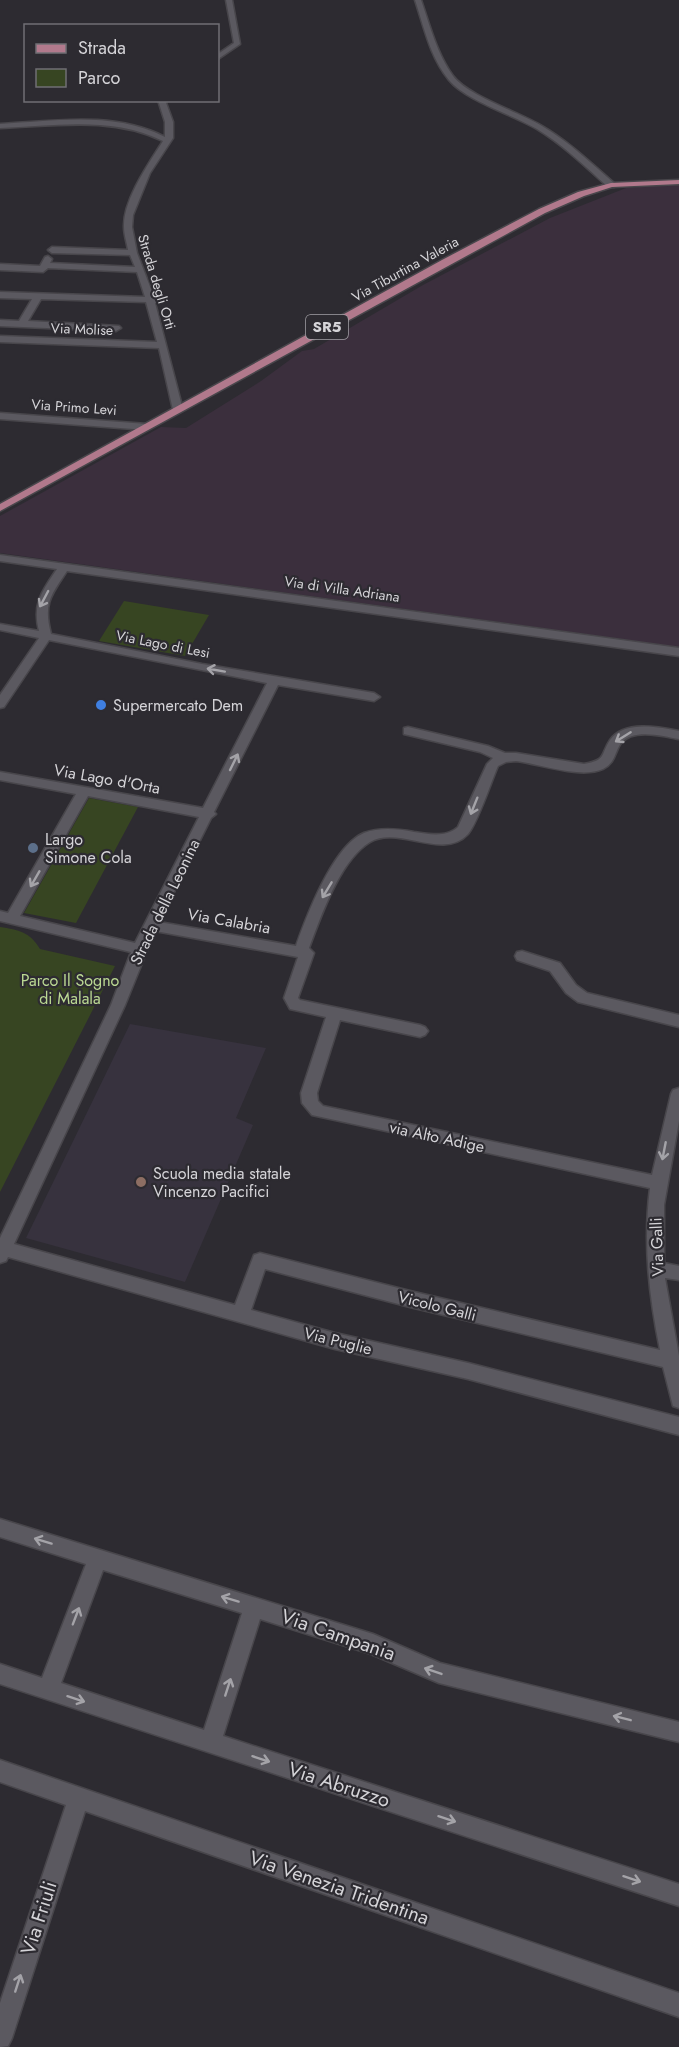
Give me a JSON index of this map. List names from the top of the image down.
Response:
{
  "streets": {
    "main road": ["Via Tiburtina Valeria", "SR5"],
    "street": [
      "Strada degli Orti",
      "Via Molise",
      "Via Primo Levi",
      "Via di Villa Adriana",
      "Via Lago di Lesi",
      "Via Lago d'Orta",
      "Strada della Leonina",
      "Via Calabria",
      "via Alto Adige",
      "Via Galli",
      "Vicolo Galli",
      "Via Puglie",
      "Via Campania",
      "Via Abruzzo",
      "Via Venezia Tridentina",
      "Via Friuli"
    ]
  },
  "crossings": [
    ["Via Tiburtina Valeria", "Strada degli Orti"],
    ["Via Tiburtina Valeria", "Via Primo Levi"],
    ["Strada degli Orti", "Via Molise"],
    ["Via Lago di Lesi", "Strada della Leonina"],
    ["Via Lago d'Orta", "Strada della Leonina"],
    ["Strada della Leonina", "Via Calabria"],
    ["Strada della Leonina", "Via Puglie"],
    ["via Alto Adige", "Via Galli"],
    ["Via Galli", "Vicolo Galli"],
    ["Vicolo Galli", "Via Puglie"],
    ["Via Venezia Tridentina", "Via Friuli"]
  ],
  "one_way": [
    "Via Lago di Lesi",
    "Via Campania",
    "Via Abruzzo",
    "Via Friuli"
  ],
  "parks": ["Parco Il Sogno di Malala"],
  "places": ["Supermercato Dem", "Largo Simone Cola", "Scuola media statale Vincenzo Pacifici"],
  "legend": ["Strada", "Parco"]
}
